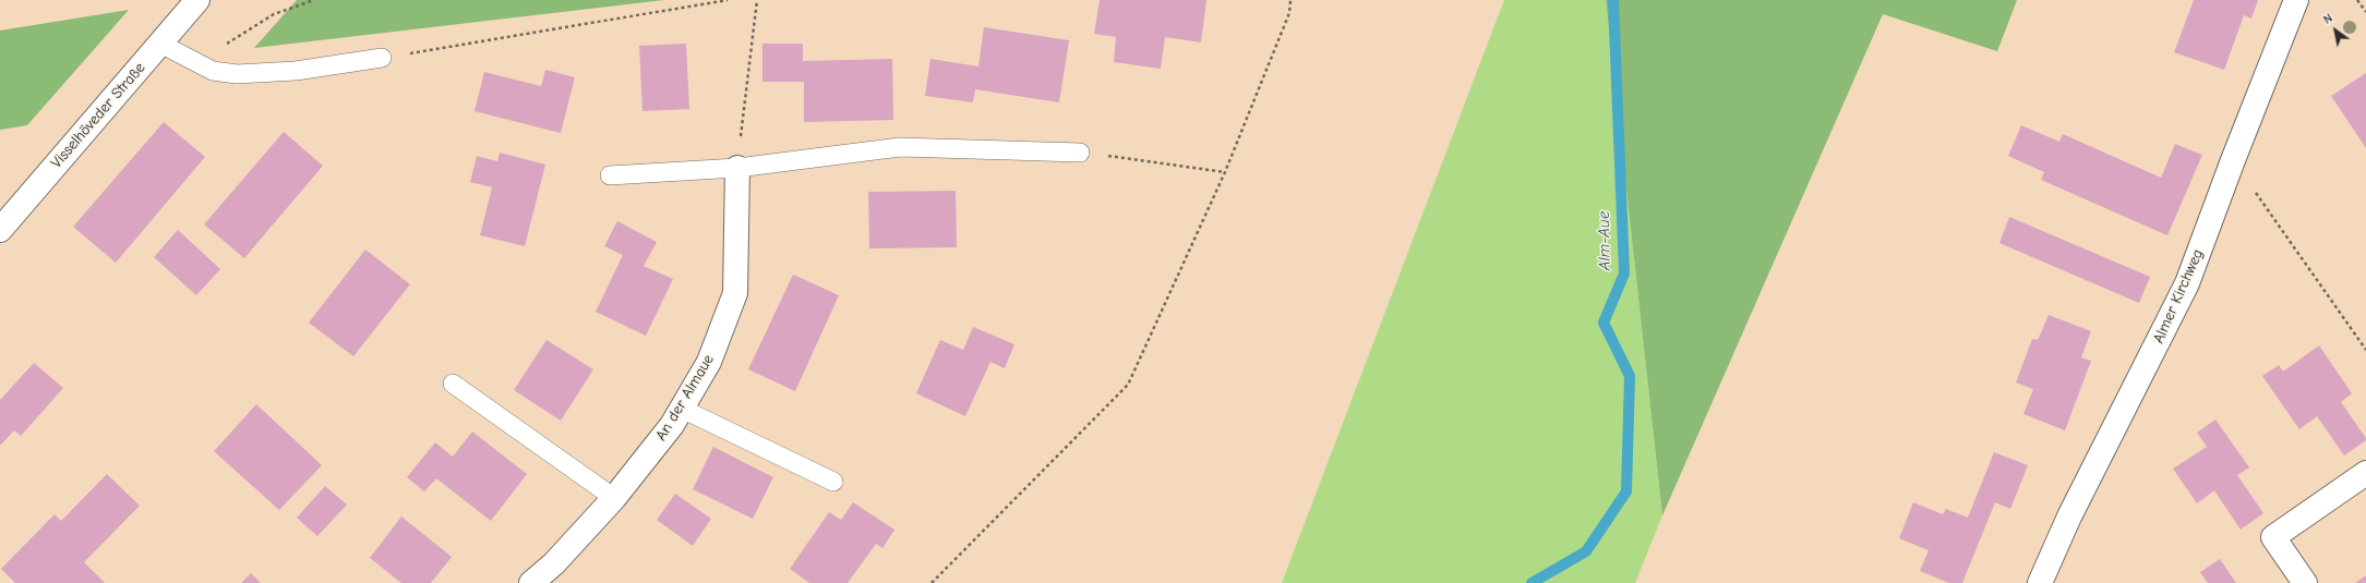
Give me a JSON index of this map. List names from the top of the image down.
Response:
{
  "streets": {
    "street": ["Visselhöveder Straße", "Almer Kirchweg", "An der Almaue"]
  },
  "water": ["Alm-Aue"],
  "north": "top left"
}
